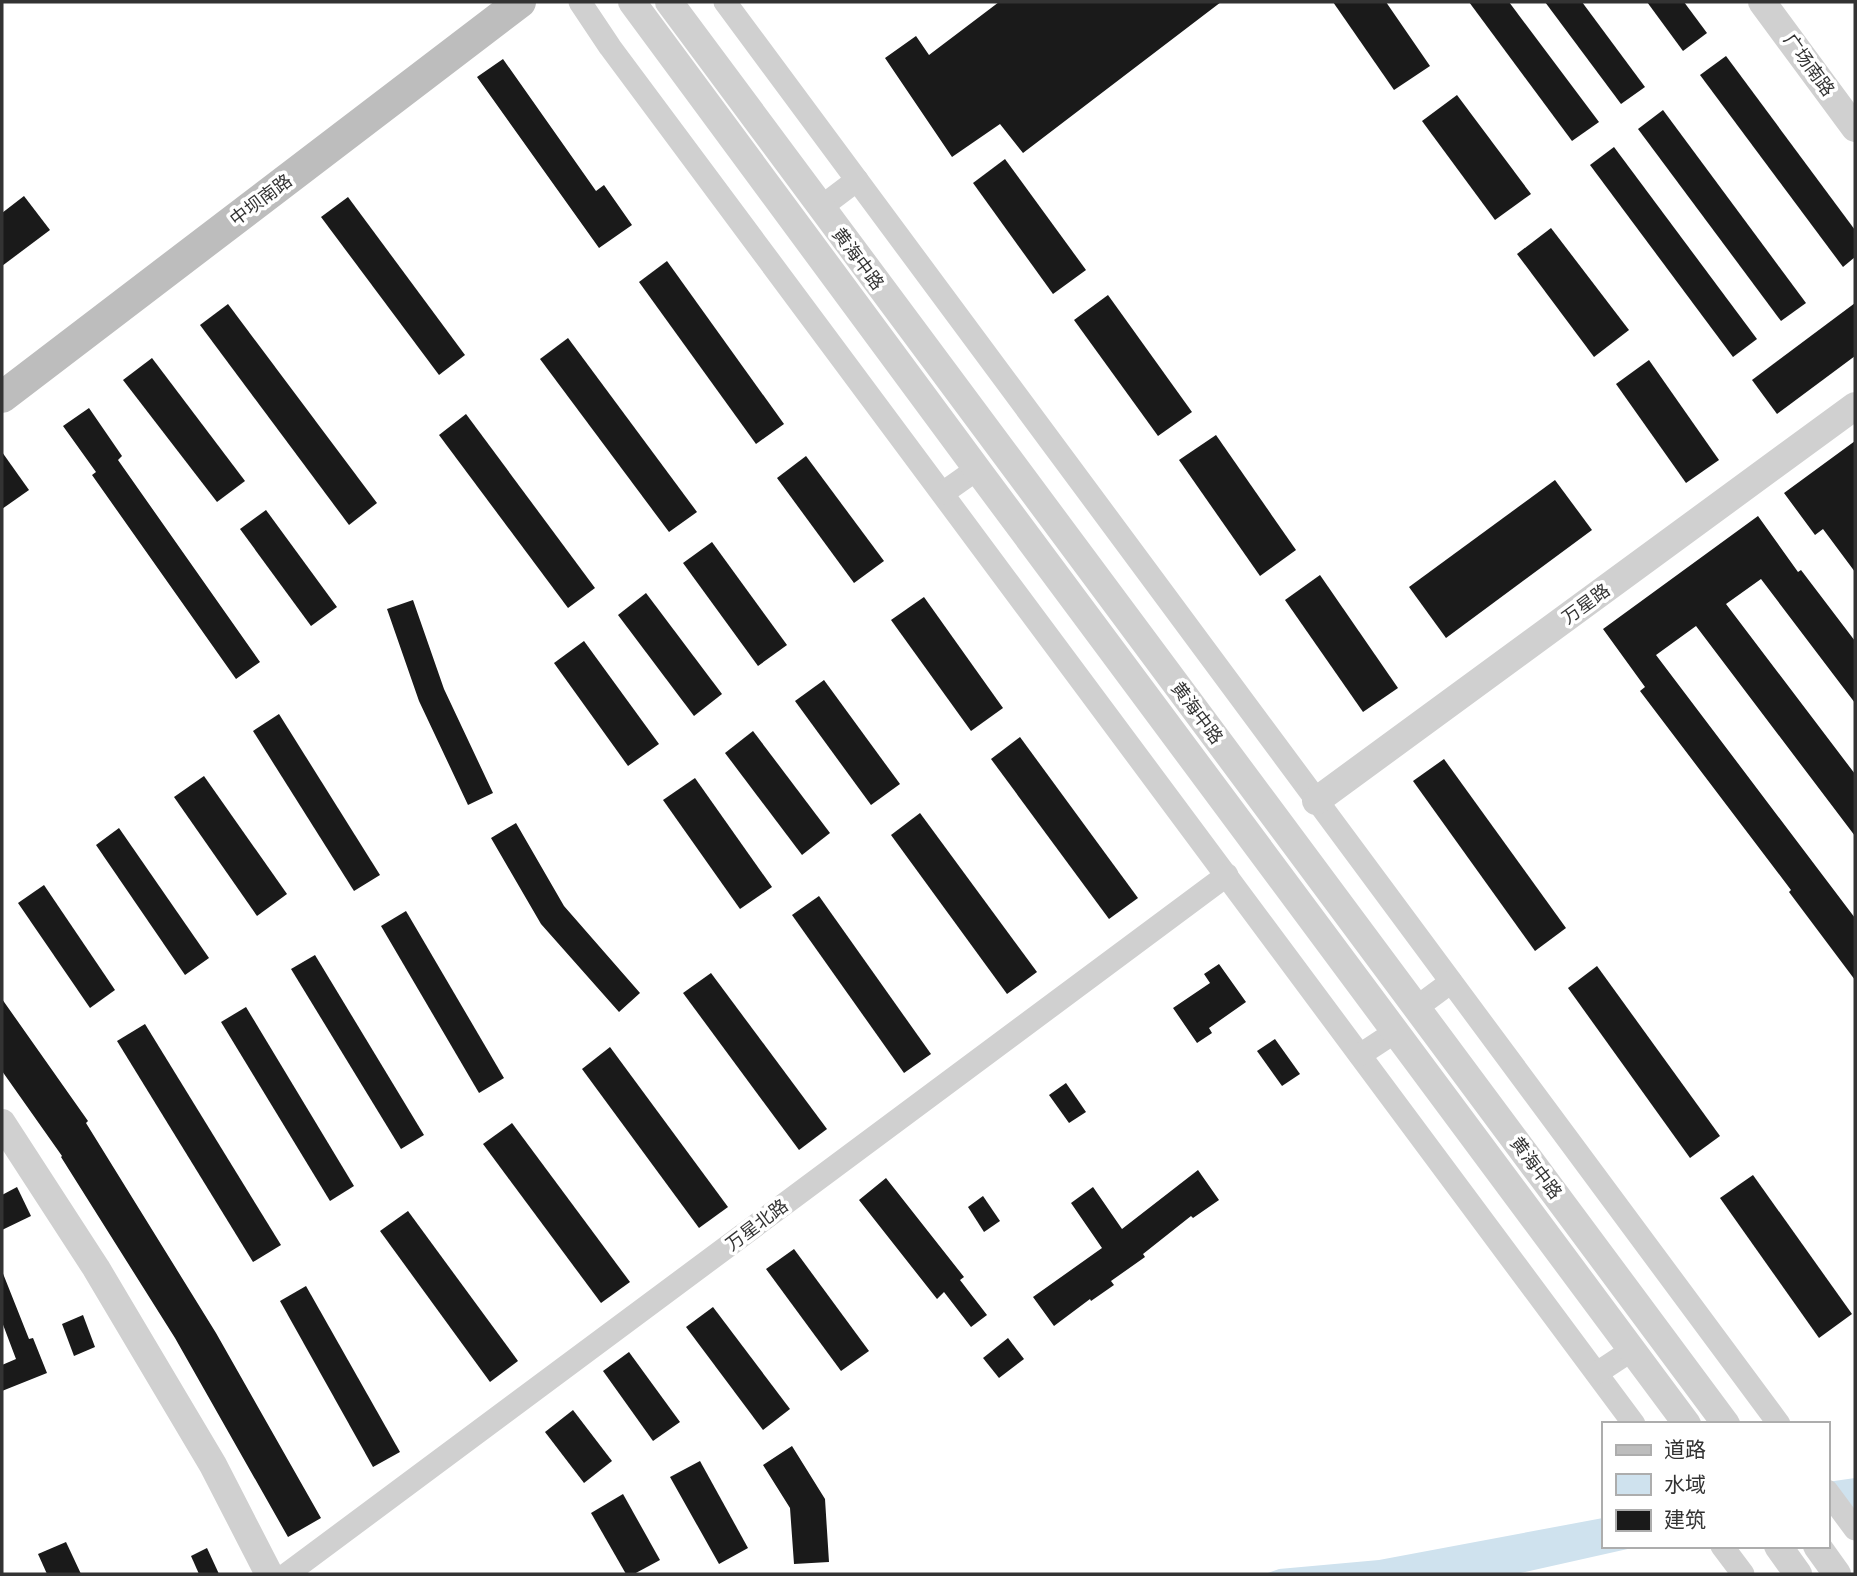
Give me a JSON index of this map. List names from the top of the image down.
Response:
{
  "streets": {
    "main road": ["中坝南路"],
    "street": [
      "广场南路",
      "黄海中路",
      "万星路",
      "万星北路"
    ]
  },
  "legend": ["道路", "水域", "建筑"]
}
